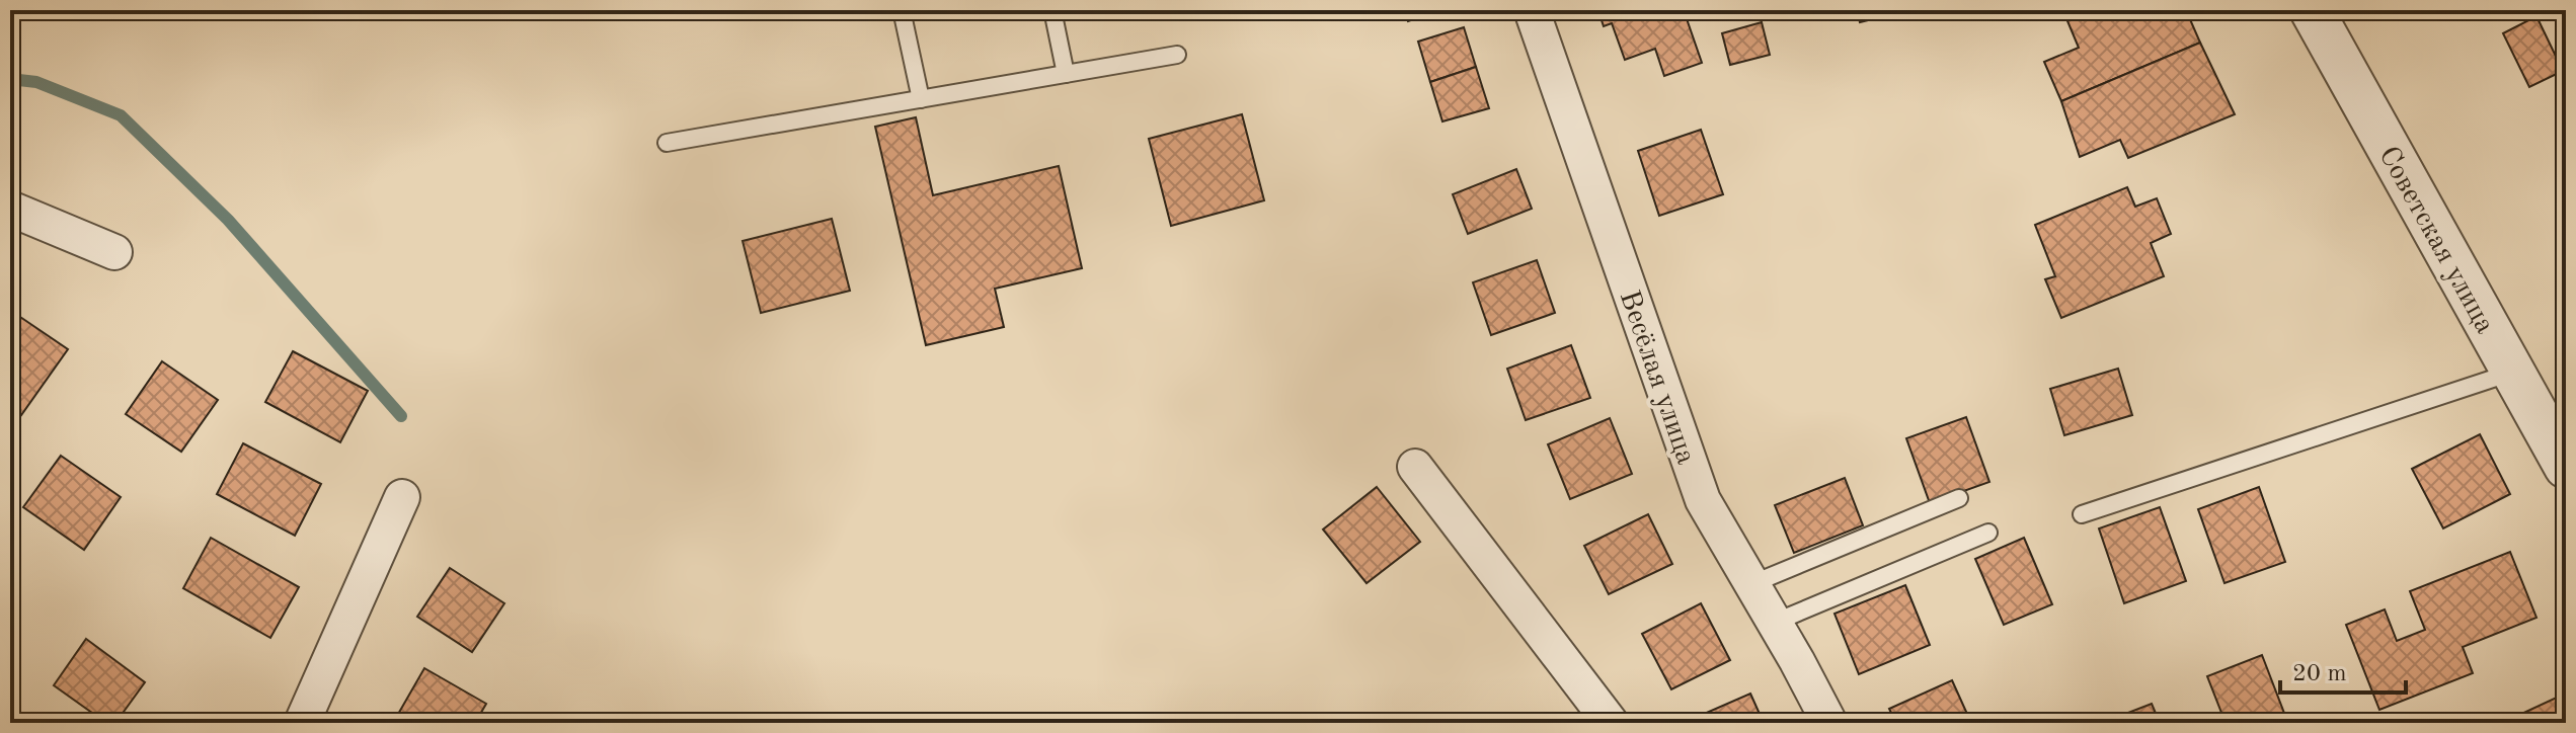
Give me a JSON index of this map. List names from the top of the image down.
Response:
{
  "streets": {
    "street": ["Советская улица", "Весёлая улица"]
  },
  "scale_bar": "20 m"
}
